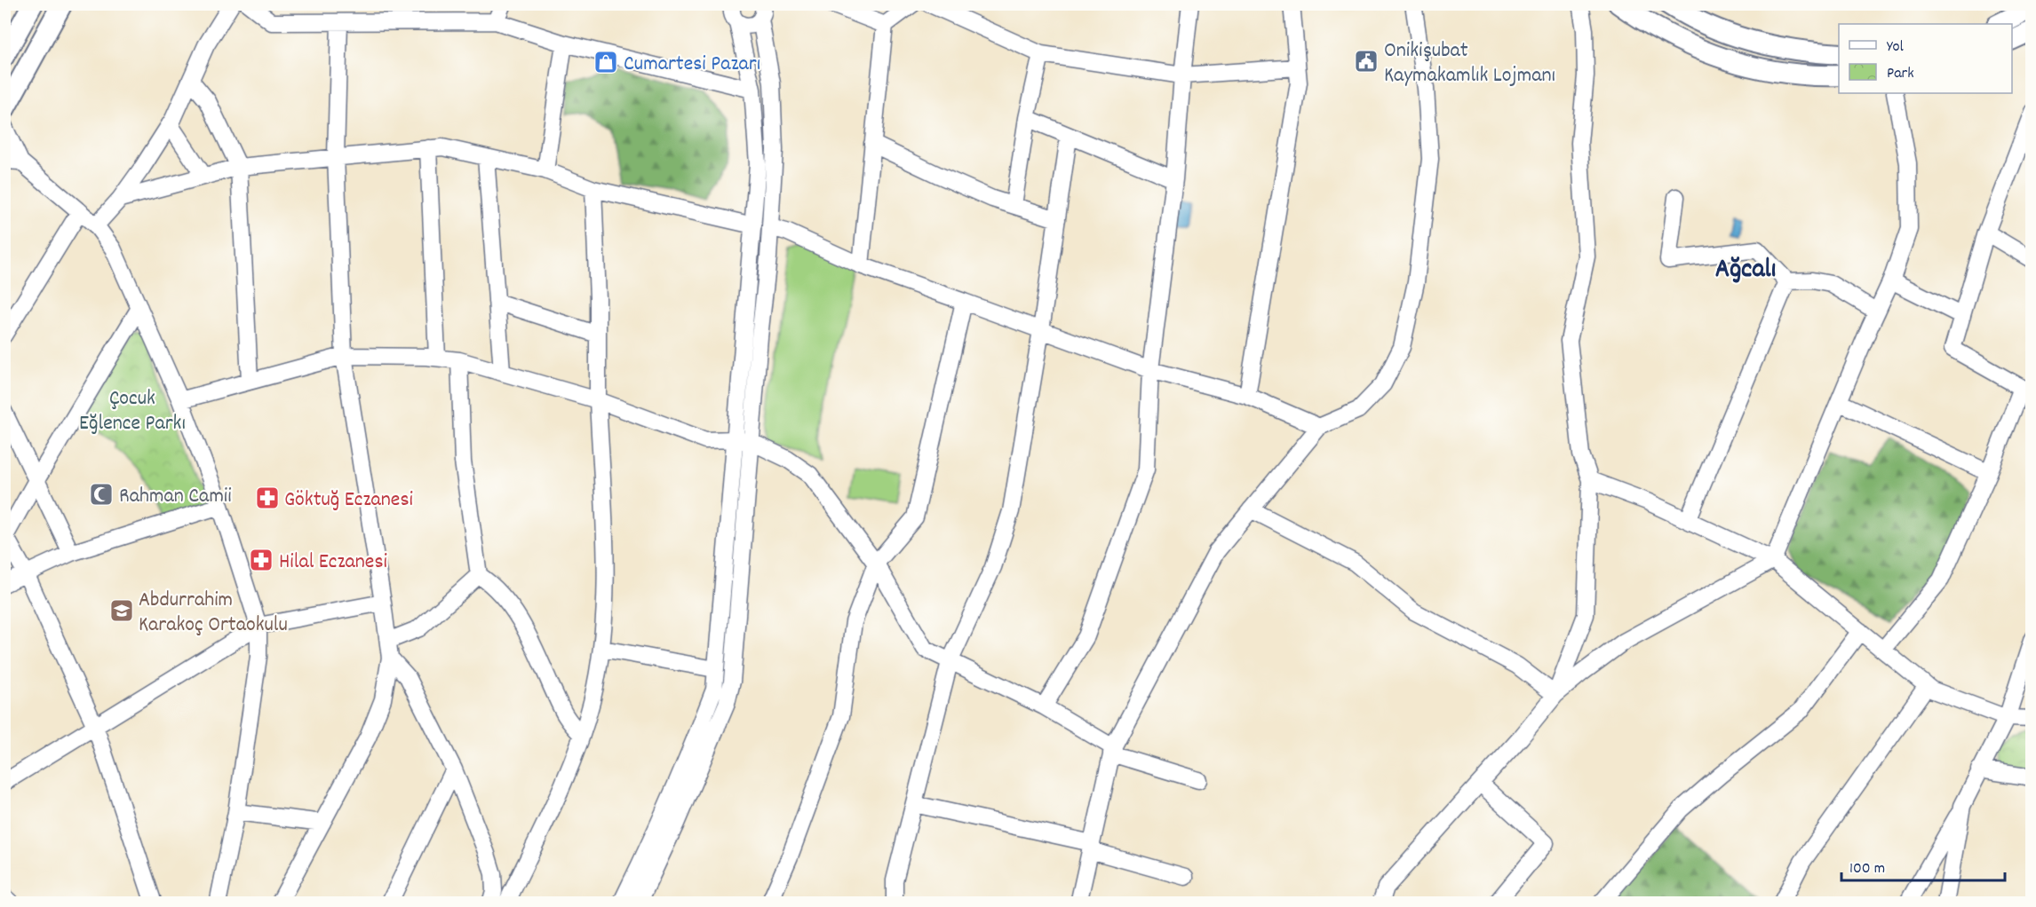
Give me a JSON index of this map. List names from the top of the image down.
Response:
{
  "districts": ["Ağcalı"],
  "parks": ["Çocuk Eğlence Parkı"],
  "places": {
    "public building": ["Onikişubat Kaymakamlık Lojmanı"],
    "shop": ["Cumartesi Pazarı"],
    "mosque": ["Rahman Camii"],
    "pharmacy": ["Göktuğ Eczanesi", "Hilal Eczanesi"],
    "school or university": ["Abdurrahim Karakoç Ortaokulu"]
  },
  "legend": ["Yol", "Park"],
  "scale_bar": "100 m"
}
